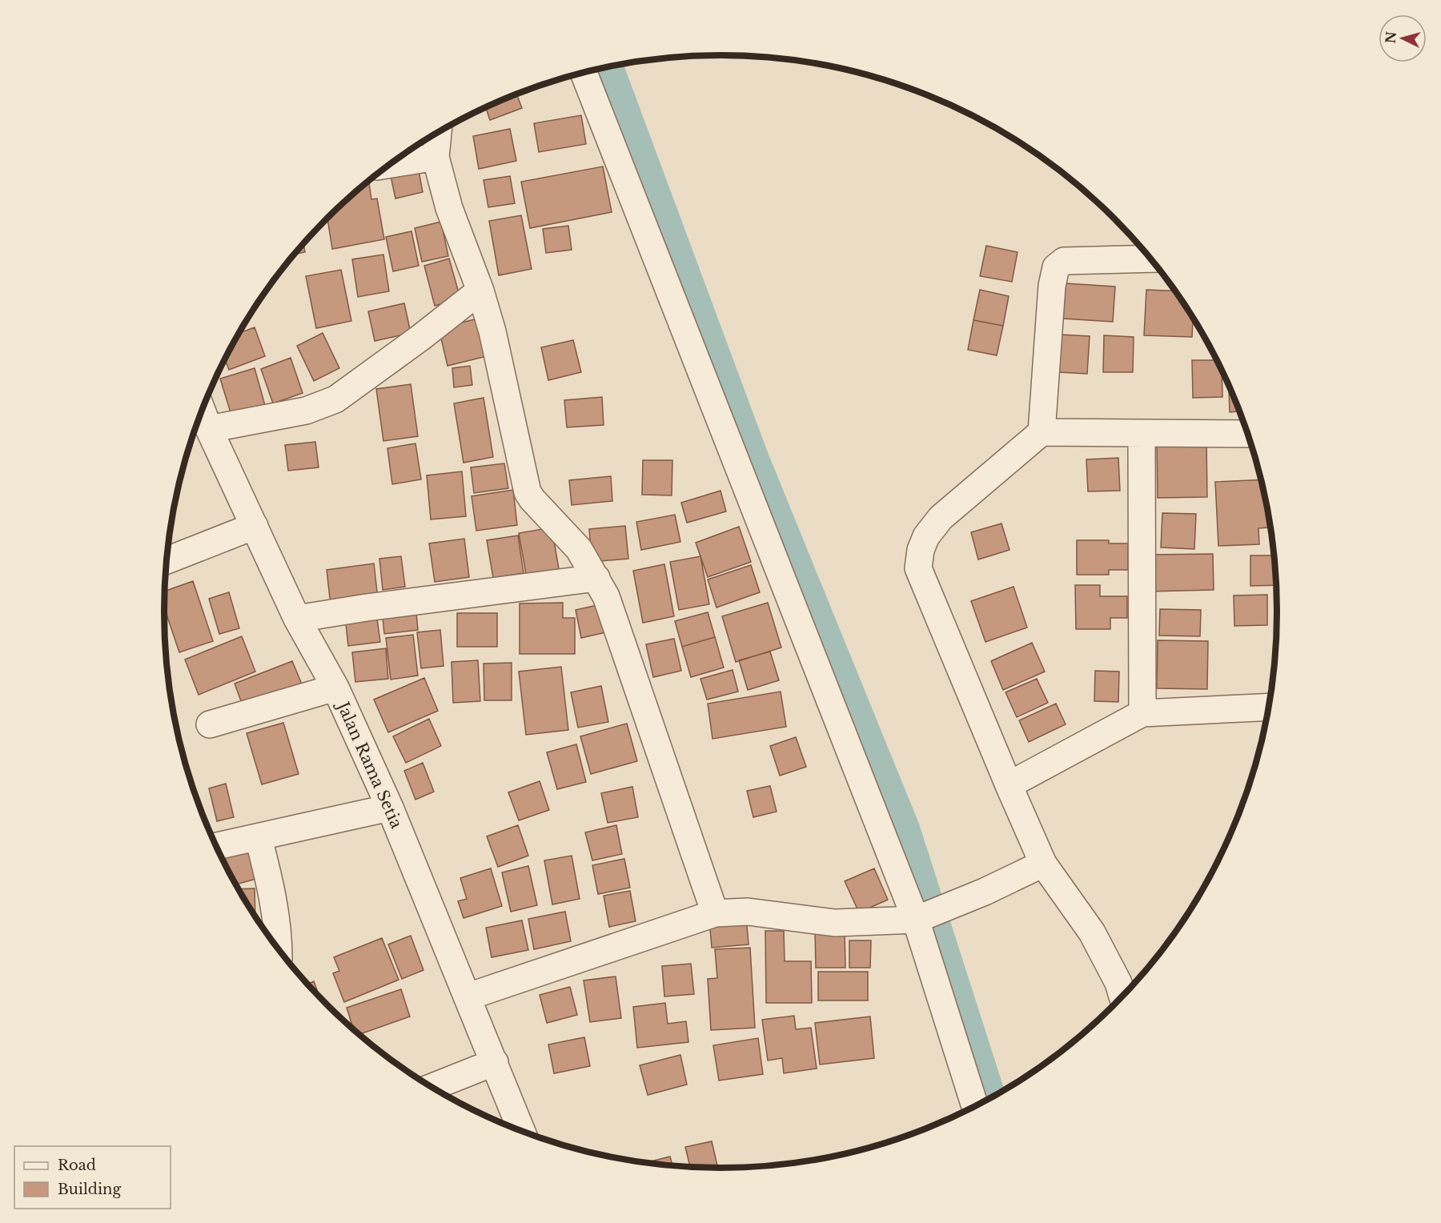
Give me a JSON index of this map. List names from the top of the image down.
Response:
{
  "streets": {
    "street": ["Jalan Rama Setia"]
  },
  "legend": ["Road", "Building"],
  "north": "left"
}
